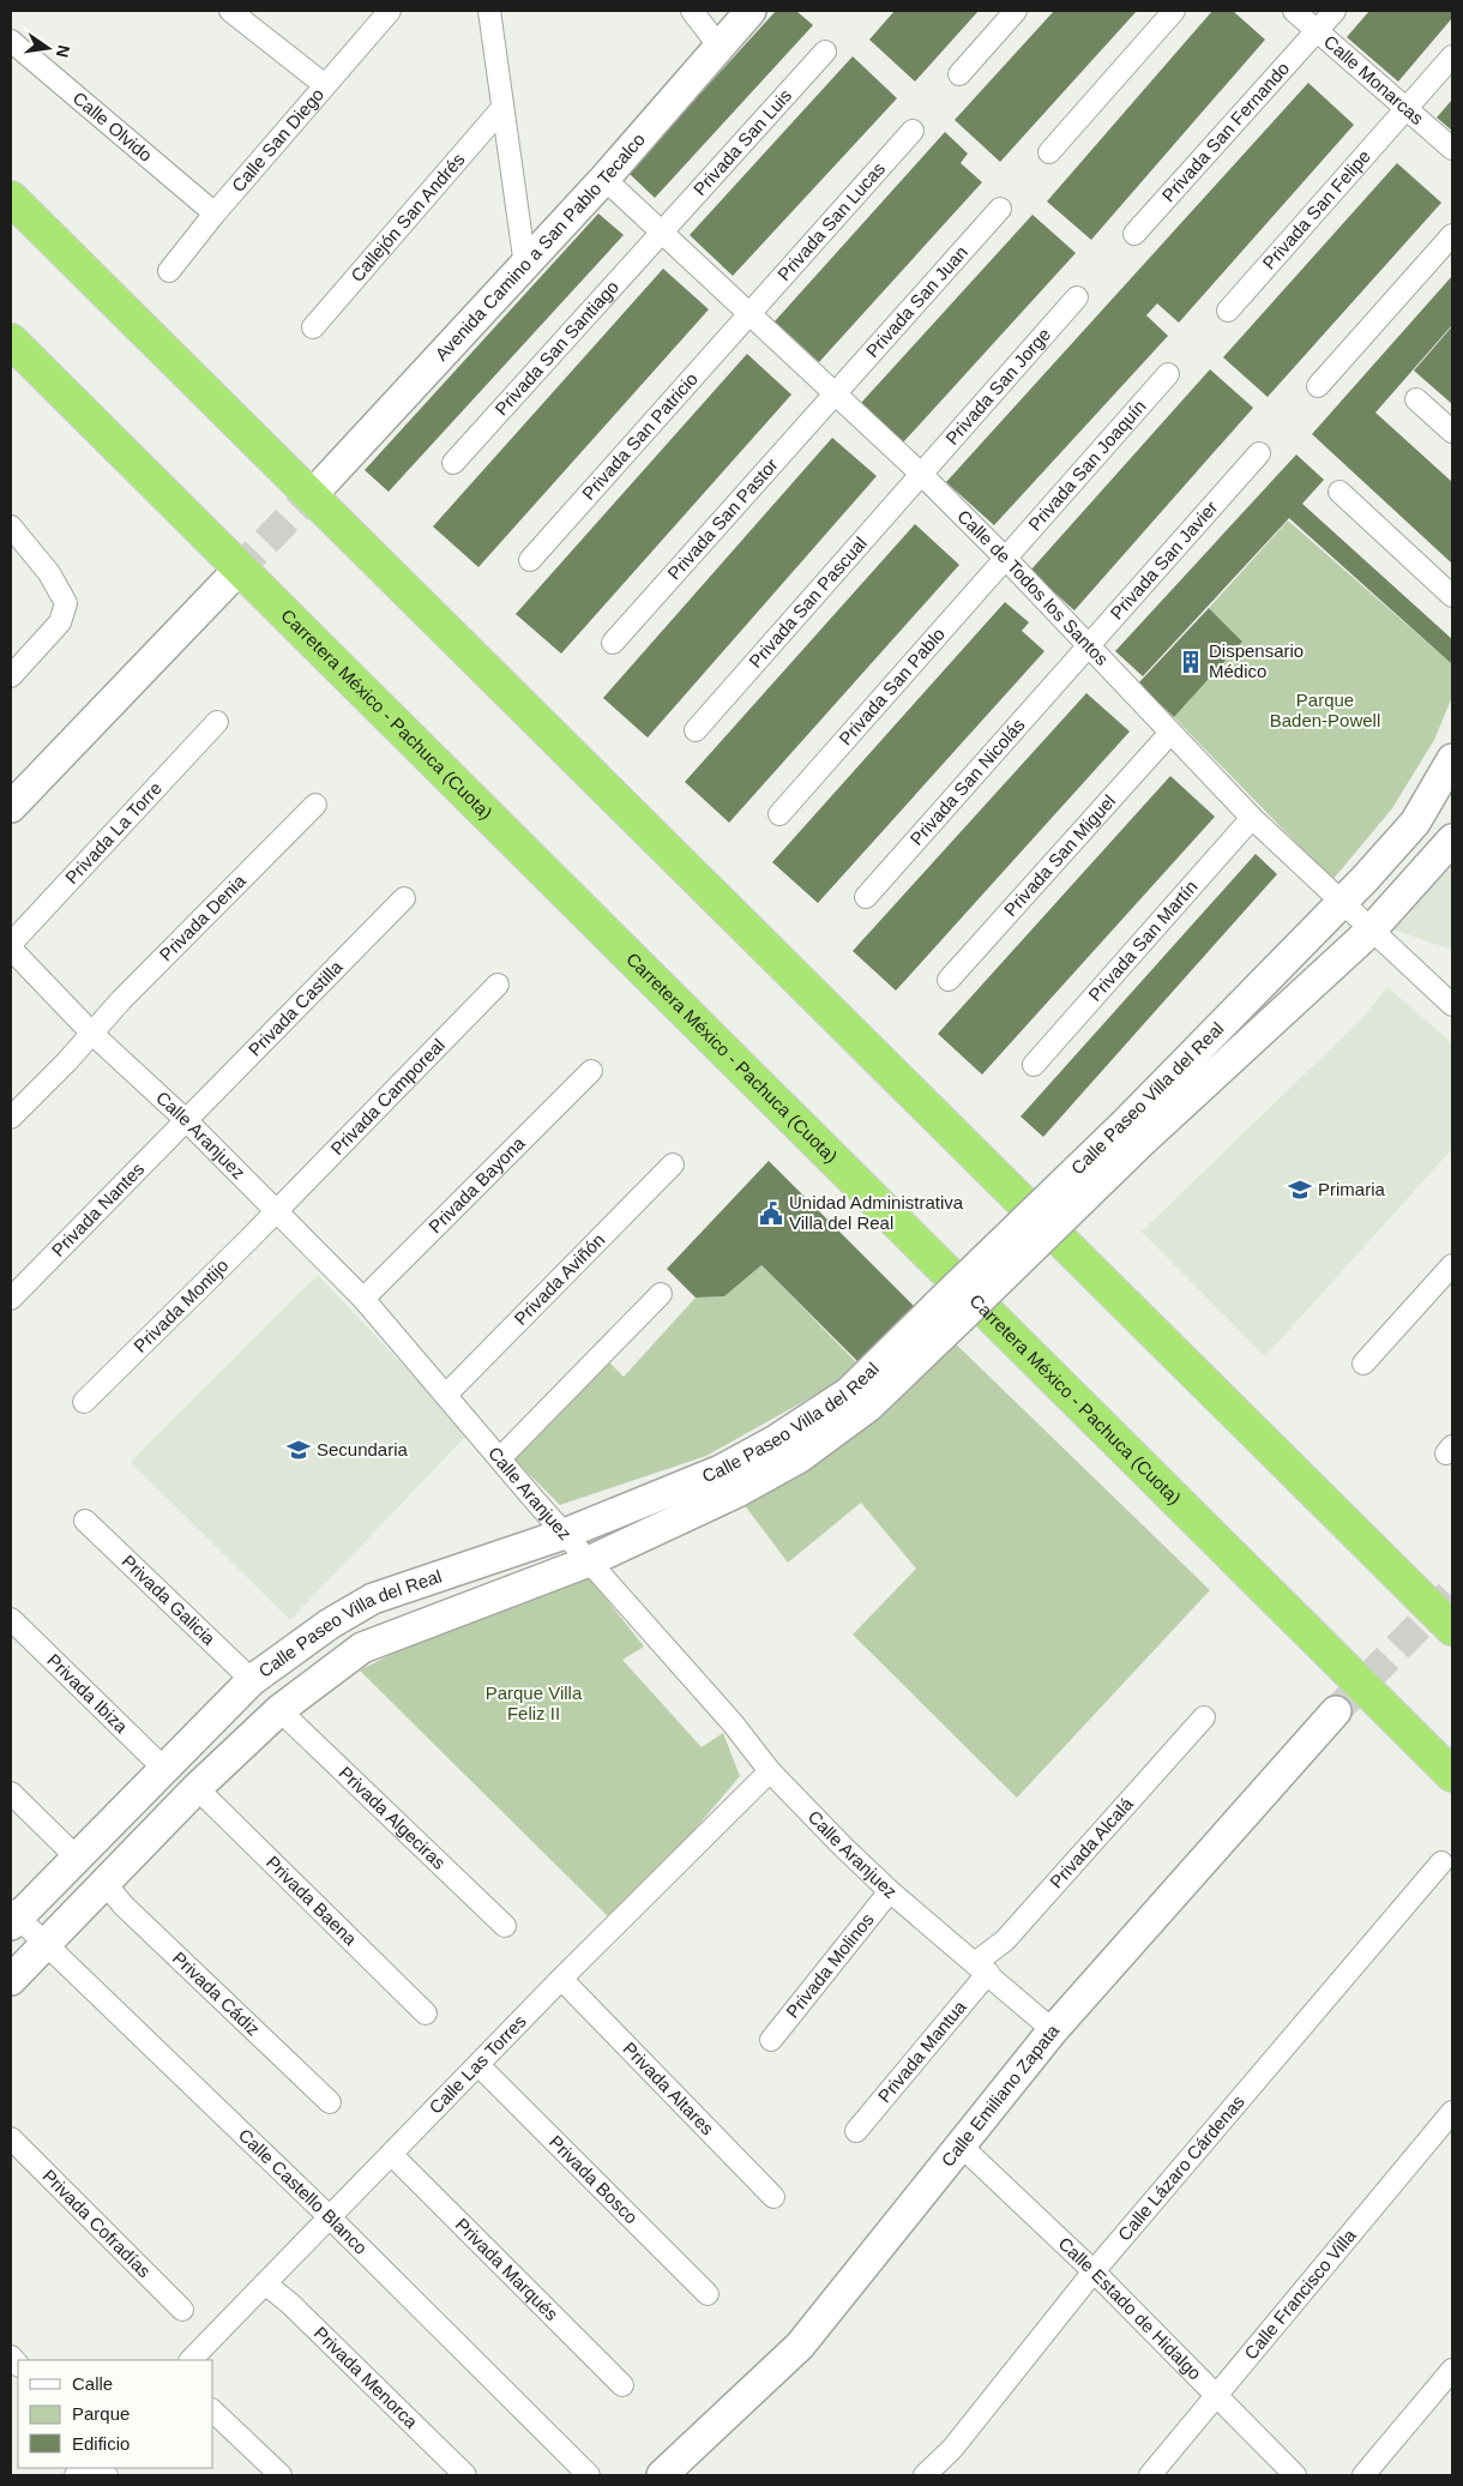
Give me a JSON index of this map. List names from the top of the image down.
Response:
{
  "streets": {
    "highway": ["Carretera México - Pachuca (Cuota)"],
    "street": [
      "Calle Monarcas",
      "Calle Olvido",
      "Privada San Fernando",
      "Calle San Diego",
      "Privada San Luis",
      "Privada San Felipe",
      "Callejón San Andrés",
      "Privada San Lucas",
      "Avenida Camino a San Pablo Tecalco",
      "Privada San Juan",
      "Privada San Santiago",
      "Privada San Jorge",
      "Privada San Patricio",
      "Privada San Joaquín",
      "Privada San Pastor",
      "Privada San Javier",
      "Calle de Todos los Santos",
      "Privada San Pascual",
      "Privada San Pablo",
      "Privada San Nicolás",
      "Privada La Torre",
      "Privada San Miguel",
      "Privada Denia",
      "Privada San Martín",
      "Privada Castilla",
      "Privada Camporeal",
      "Calle Paseo Villa del Real",
      "Calle Aranjuez",
      "Privada Bayona",
      "Privada Nantes",
      "Privada Aviñón",
      "Privada Montijo",
      "Privada Galicia",
      "Privada Ibiza",
      "Privada Algeciras",
      "Privada Alcalá",
      "Privada Baena",
      "Privada Molinos",
      "Privada Cádiz",
      "Privada Mantua",
      "Calle Las Torres",
      "Privada Altares",
      "Calle Emiliano Zapata",
      "Calle Lázaro Cárdenas",
      "Privada Bosco",
      "Calle Castello Blanco",
      "Privada Cofradías",
      "Privada Marqués",
      "Calle Francisco Villa",
      "Calle Estado de Hidalgo",
      "Privada Menorca"
    ]
  },
  "crossings": [
    ["Calle Monarcas", "Privada San Fernando"],
    ["Calle Monarcas", "Privada San Felipe"],
    ["Calle Olvido", "Calle San Diego"],
    ["Privada San Luis", "Privada San Santiago"],
    ["Privada San Luis", "Calle de Todos los Santos"],
    ["Privada San Lucas", "Privada San Patricio"],
    ["Privada San Lucas", "Calle de Todos los Santos"],
    ["Avenida Camino a San Pablo Tecalco", "Calle de Todos los Santos"],
    ["Privada San Juan", "Privada San Pastor"],
    ["Privada San Juan", "Calle de Todos los Santos"],
    ["Privada San Santiago", "Calle de Todos los Santos"],
    ["Privada San Jorge", "Calle de Todos los Santos"],
    ["Privada San Jorge", "Privada San Pascual"],
    ["Privada San Patricio", "Calle de Todos los Santos"],
    ["Privada San Joaquín", "Calle de Todos los Santos"],
    ["Privada San Joaquín", "Privada San Pablo"],
    ["Privada San Pastor", "Calle de Todos los Santos"],
    ["Privada San Javier", "Calle de Todos los Santos"],
    ["Privada San Javier", "Privada San Nicolás"],
    ["Calle de Todos los Santos", "Privada San Pascual"],
    ["Calle de Todos los Santos", "Privada San Pablo"],
    ["Calle de Todos los Santos", "Privada San Miguel"],
    ["Calle de Todos los Santos", "Privada San Martín"],
    ["Calle de Todos los Santos", "Calle Paseo Villa del Real"],
    ["Privada Denia", "Calle Aranjuez"],
    ["Privada Castilla", "Calle Aranjuez"],
    ["Privada Castilla", "Privada Nantes"],
    ["Privada Camporeal", "Calle Aranjuez"],
    ["Privada Camporeal", "Privada Montijo"],
    ["Calle Paseo Villa del Real", "Calle Aranjuez"],
    ["Calle Paseo Villa del Real", "Privada Galicia"],
    ["Calle Paseo Villa del Real", "Privada Ibiza"],
    ["Calle Paseo Villa del Real", "Privada Algeciras"],
    ["Calle Paseo Villa del Real", "Privada Baena"],
    ["Calle Paseo Villa del Real", "Privada Cádiz"],
    ["Calle Paseo Villa del Real", "Calle Castello Blanco"],
    ["Calle Aranjuez", "Privada Bayona"],
    ["Calle Aranjuez", "Privada Nantes"],
    ["Calle Aranjuez", "Privada Aviñón"],
    ["Calle Aranjuez", "Privada Montijo"],
    ["Calle Aranjuez", "Privada Alcalá"],
    ["Calle Aranjuez", "Privada Molinos"],
    ["Calle Aranjuez", "Privada Mantua"],
    ["Calle Aranjuez", "Calle Las Torres"],
    ["Calle Aranjuez", "Calle Emiliano Zapata"],
    ["Privada Alcalá", "Privada Mantua"],
    ["Calle Las Torres", "Privada Altares"],
    ["Calle Las Torres", "Privada Bosco"],
    ["Calle Las Torres", "Calle Castello Blanco"],
    ["Calle Las Torres", "Privada Marqués"],
    ["Calle Las Torres", "Privada Menorca"],
    ["Calle Emiliano Zapata", "Calle Estado de Hidalgo"],
    ["Calle Lázaro Cárdenas", "Calle Estado de Hidalgo"],
    ["Calle Francisco Villa", "Calle Estado de Hidalgo"]
  ],
  "parks": ["Parque Baden-Powell", "Parque Villa Feliz II"],
  "places": {
    "building": ["Dispensario Médico"],
    "school or university": ["Primaria", "Secundaria"],
    "public building": ["Unidad Administrativa Villa del Real"]
  },
  "legend": ["Calle", "Parque", "Edificio"],
  "north": "right"
}
